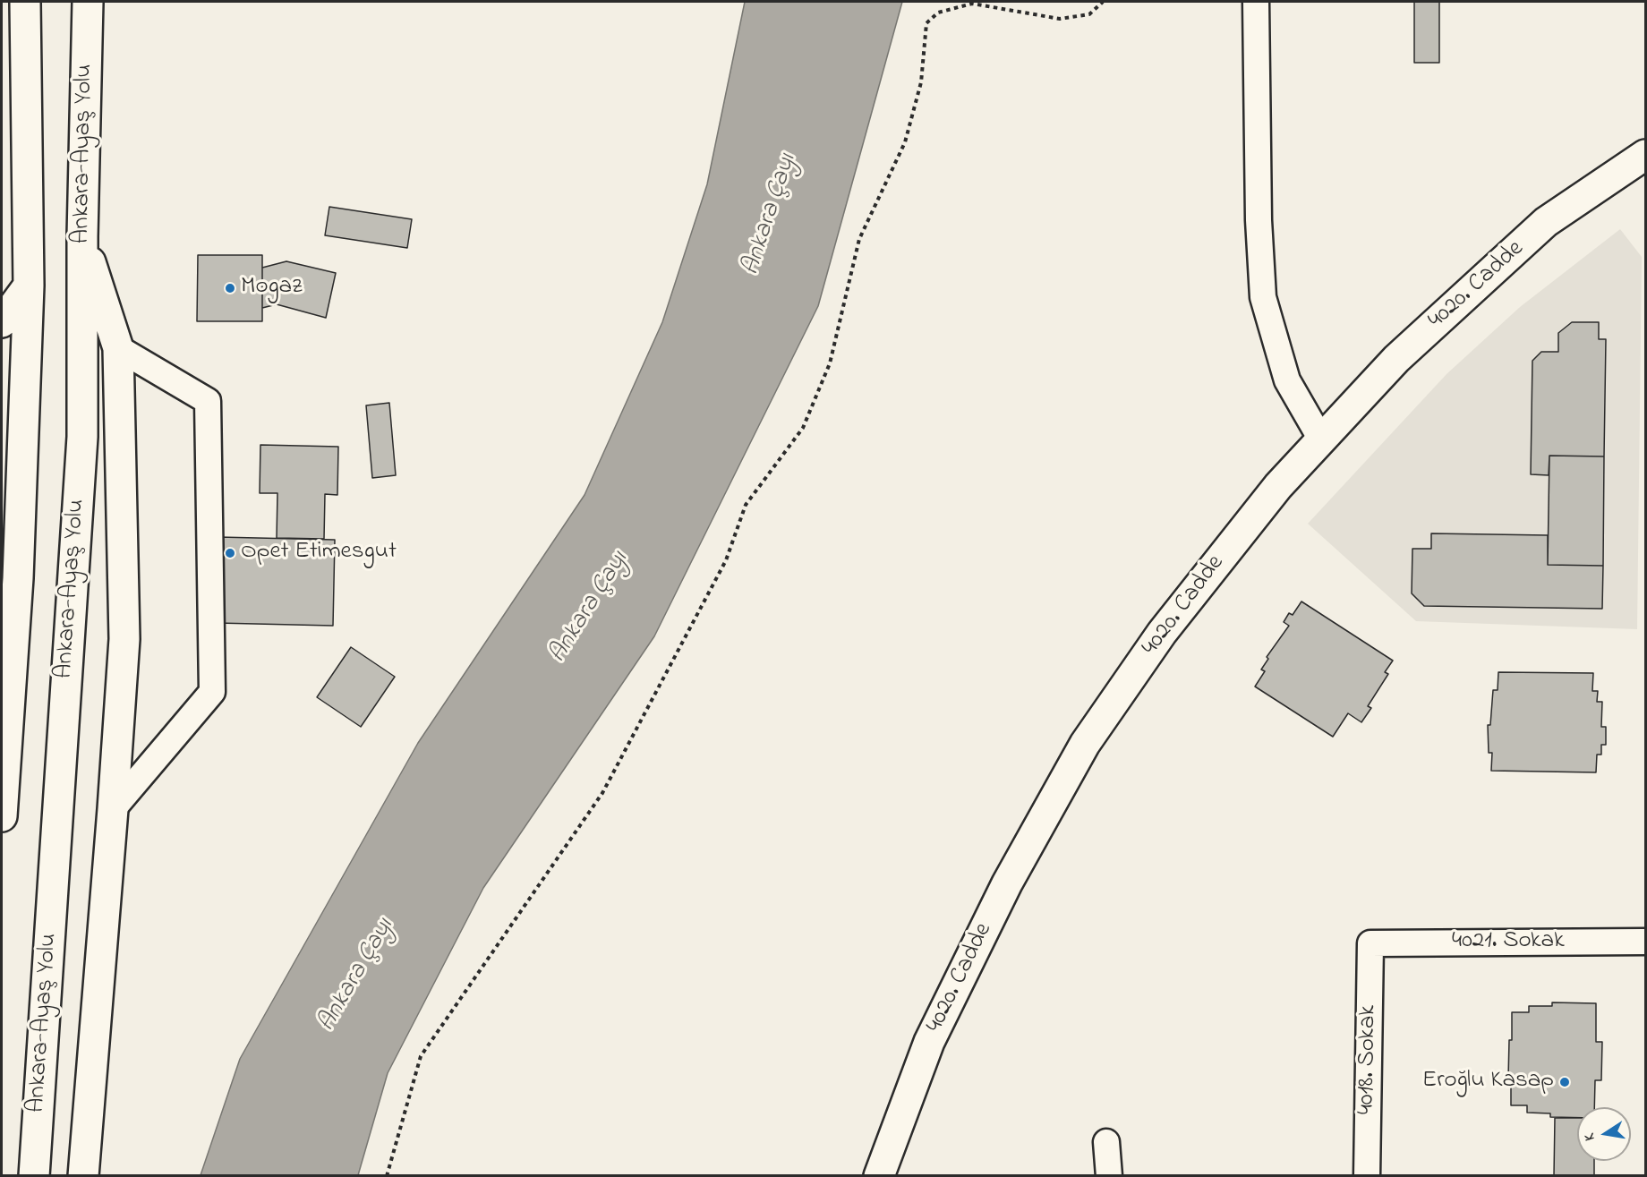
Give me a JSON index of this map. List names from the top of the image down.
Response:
{
  "streets": {
    "main road": ["Ankara-Ayaş Yolu", "4020. Cadde"],
    "street": ["4021. Sokak", "4018. Sokak"]
  },
  "crossings": [
    ["4021. Sokak", "4018. Sokak"]
  ],
  "water": ["Ankara Çayı"],
  "places": ["Mogaz", "Opet Etimesgut", "Eroğlu Kasap"],
  "north": "left"
}
